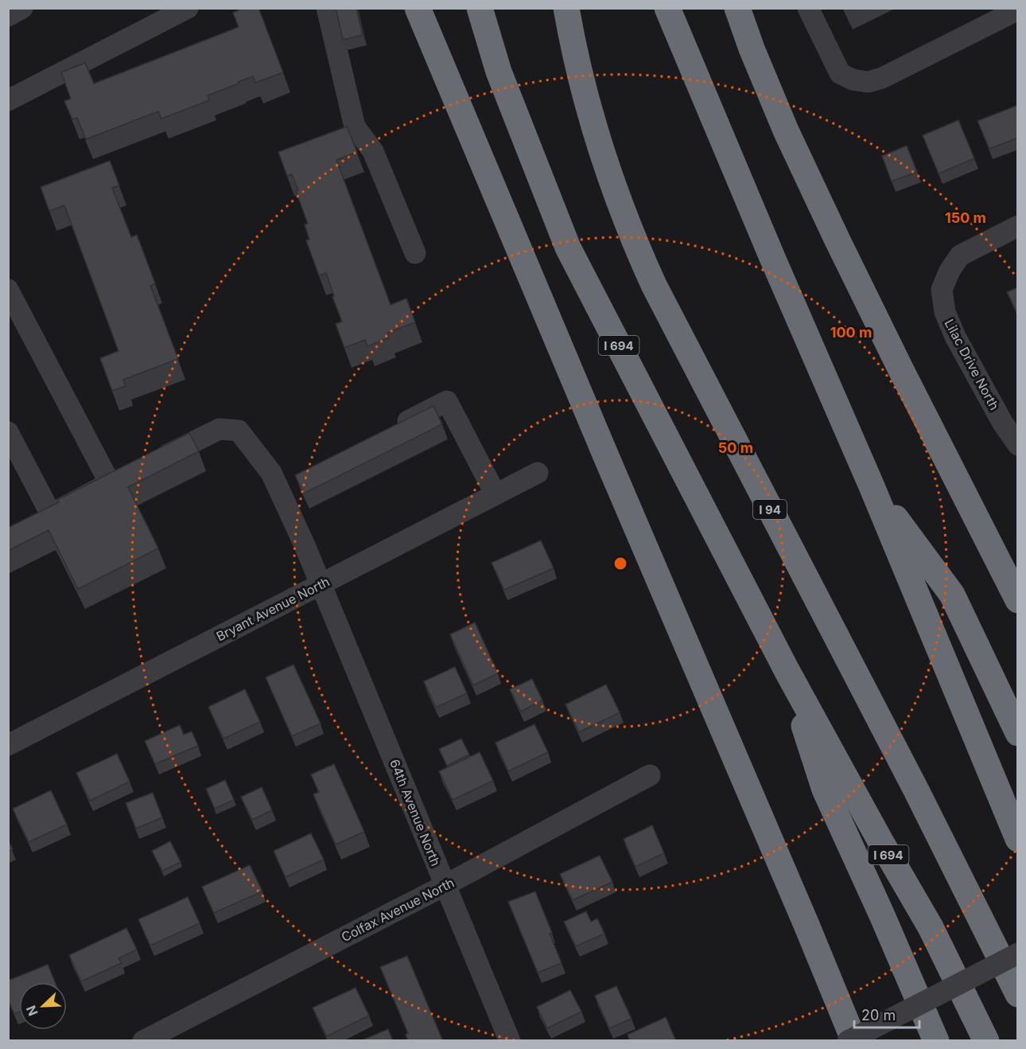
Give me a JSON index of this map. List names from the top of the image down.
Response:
{
  "streets": {
    "highway": ["I 694", "I 94"],
    "street": [
      "Lilac Drive North",
      "Bryant Avenue North",
      "64th Avenue North",
      "Colfax Avenue North"
    ]
  },
  "crossings": [
    ["Bryant Avenue North", "64th Avenue North"],
    ["64th Avenue North", "Colfax Avenue North"]
  ],
  "scale_bar": "20 m",
  "north": "bottom left",
  "rings": ["150 m", "100 m", "50 m"]
}
